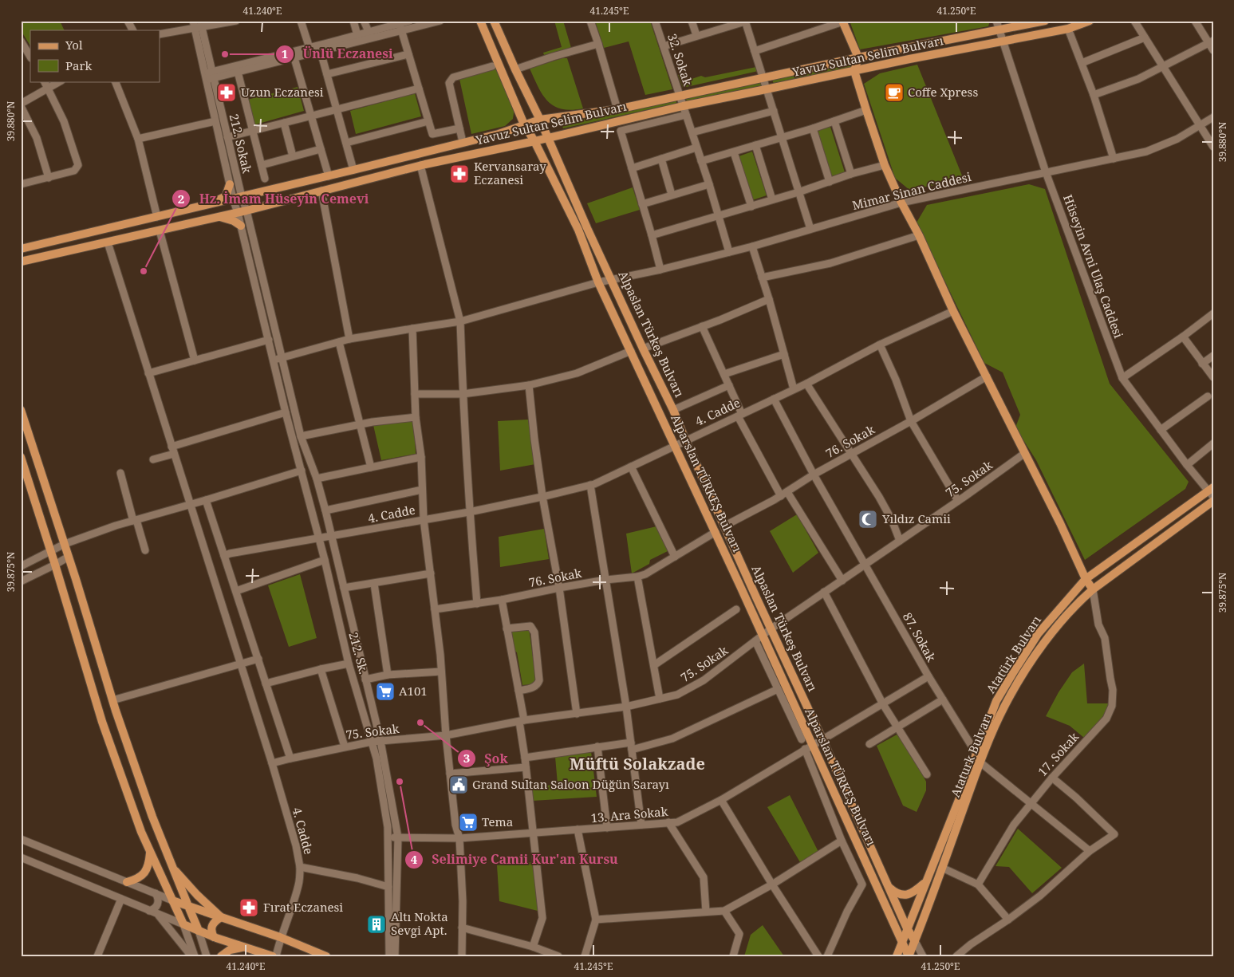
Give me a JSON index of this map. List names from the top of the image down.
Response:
{
  "streets": {
    "main road": [
      "Yavuz Sultan Selim Bulvarı",
      "Alpaslan Türkeş Bulvarı",
      "Alparslan TÜRKEŞ Bulvarı",
      "Atatürk Bulvarı",
      "Ataturk Bulvarı"
    ],
    "street": [
      "32. Sokak",
      "212. Sokak",
      "Mimar Sinan Caddesi",
      "Hüseyin Avni Ulaş Caddesi",
      "4. Cadde",
      "76. Sokak",
      "75. Sokak",
      "87. Sokak",
      "212. Sk.",
      "17. Sokak",
      "13. Ara Sokak"
    ]
  },
  "crossings": [
    ["Yavuz Sultan Selim Bulvarı", "32. Sokak"],
    ["Yavuz Sultan Selim Bulvarı", "212. Sokak"],
    ["Yavuz Sultan Selim Bulvarı", "Hüseyin Avni Ulaş Caddesi"],
    ["Yavuz Sultan Selim Bulvarı", "Alpaslan Türkeş Bulvarı"],
    ["Yavuz Sultan Selim Bulvarı", "4. Cadde"],
    ["Yavuz Sultan Selim Bulvarı", "Alparslan TÜRKEŞ Bulvarı"],
    ["Yavuz Sultan Selim Bulvarı", "212. Sk."],
    ["32. Sokak", "Mimar Sinan Caddesi"],
    ["212. Sokak", "Mimar Sinan Caddesi"],
    ["212. Sokak", "4. Cadde"],
    ["212. Sokak", "75. Sokak"],
    ["212. Sokak", "212. Sk."],
    ["212. Sokak", "13. Ara Sokak"],
    ["Mimar Sinan Caddesi", "Hüseyin Avni Ulaş Caddesi"],
    ["Mimar Sinan Caddesi", "Alpaslan Türkeş Bulvarı"],
    ["Mimar Sinan Caddesi", "Alparslan TÜRKEŞ Bulvarı"],
    ["Mimar Sinan Caddesi", "212. Sk."],
    ["Hüseyin Avni Ulaş Caddesi", "Atatürk Bulvarı"],
    ["Alpaslan Türkeş Bulvarı", "4. Cadde"],
    ["Alpaslan Türkeş Bulvarı", "76. Sokak"],
    ["Alpaslan Türkeş Bulvarı", "75. Sokak"],
    ["Alpaslan Türkeş Bulvarı", "Atatürk Bulvarı"],
    ["Alpaslan Türkeş Bulvarı", "Ataturk Bulvarı"],
    ["Alpaslan Türkeş Bulvarı", "13. Ara Sokak"],
    ["4. Cadde", "Alparslan TÜRKEŞ Bulvarı"],
    ["4. Cadde", "87. Sokak"],
    ["4. Cadde", "212. Sk."],
    ["76. Sokak", "Alparslan TÜRKEŞ Bulvarı"],
    ["76. Sokak", "87. Sokak"],
    ["75. Sokak", "Alparslan TÜRKEŞ Bulvarı"],
    ["75. Sokak", "87. Sokak"],
    ["75. Sokak", "212. Sk."],
    ["Alparslan TÜRKEŞ Bulvarı", "Atatürk Bulvarı"],
    ["Alparslan TÜRKEŞ Bulvarı", "Ataturk Bulvarı"],
    ["Alparslan TÜRKEŞ Bulvarı", "13. Ara Sokak"],
    ["87. Sokak", "Atatürk Bulvarı"],
    ["87. Sokak", "17. Sokak"],
    ["87. Sokak", "Ataturk Bulvarı"],
    ["87. Sokak", "13. Ara Sokak"],
    ["212. Sk.", "13. Ara Sokak"],
    ["17. Sokak", "Ataturk Bulvarı"]
  ],
  "districts": ["Müftü Solakzade"],
  "places": {
    "other": [
      "Ünlü Eczanesi",
      "Hz. İmam Hüseyin Cemevi",
      "Şok",
      "Selimiye Camii Kur'an Kursu"
    ],
    "pharmacy": ["Uzun Eczanesi", "Kervansaray Eczanesi", "Fırat Eczanesi"],
    "cafe": ["Coffe Xpress"],
    "mosque": ["Yıldız Camii"],
    "supermarket": ["A101", "Tema"],
    "public building": ["Grand Sultan Saloon Düğün Sarayı"],
    "building": ["Altı Nokta Sevgi Apt."]
  },
  "legend": ["Yol", "Park"],
  "coordinates": [
    "41.240°E",
    "41.245°E",
    "41.250°E",
    "39.880°N",
    "39.875°N"
  ]
}
